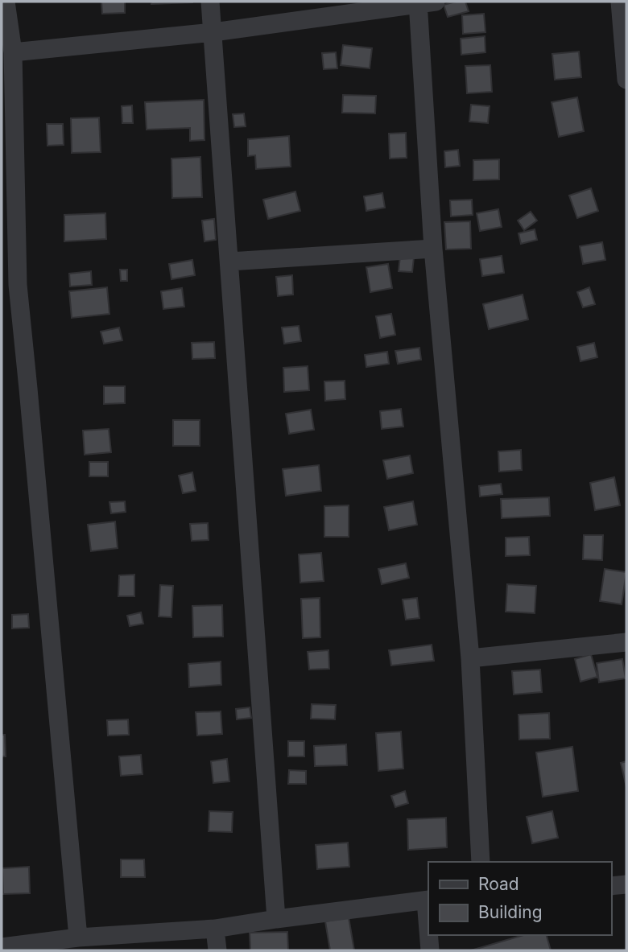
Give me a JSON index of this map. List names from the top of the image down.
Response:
{
  "legend": ["Road", "Building"]
}
